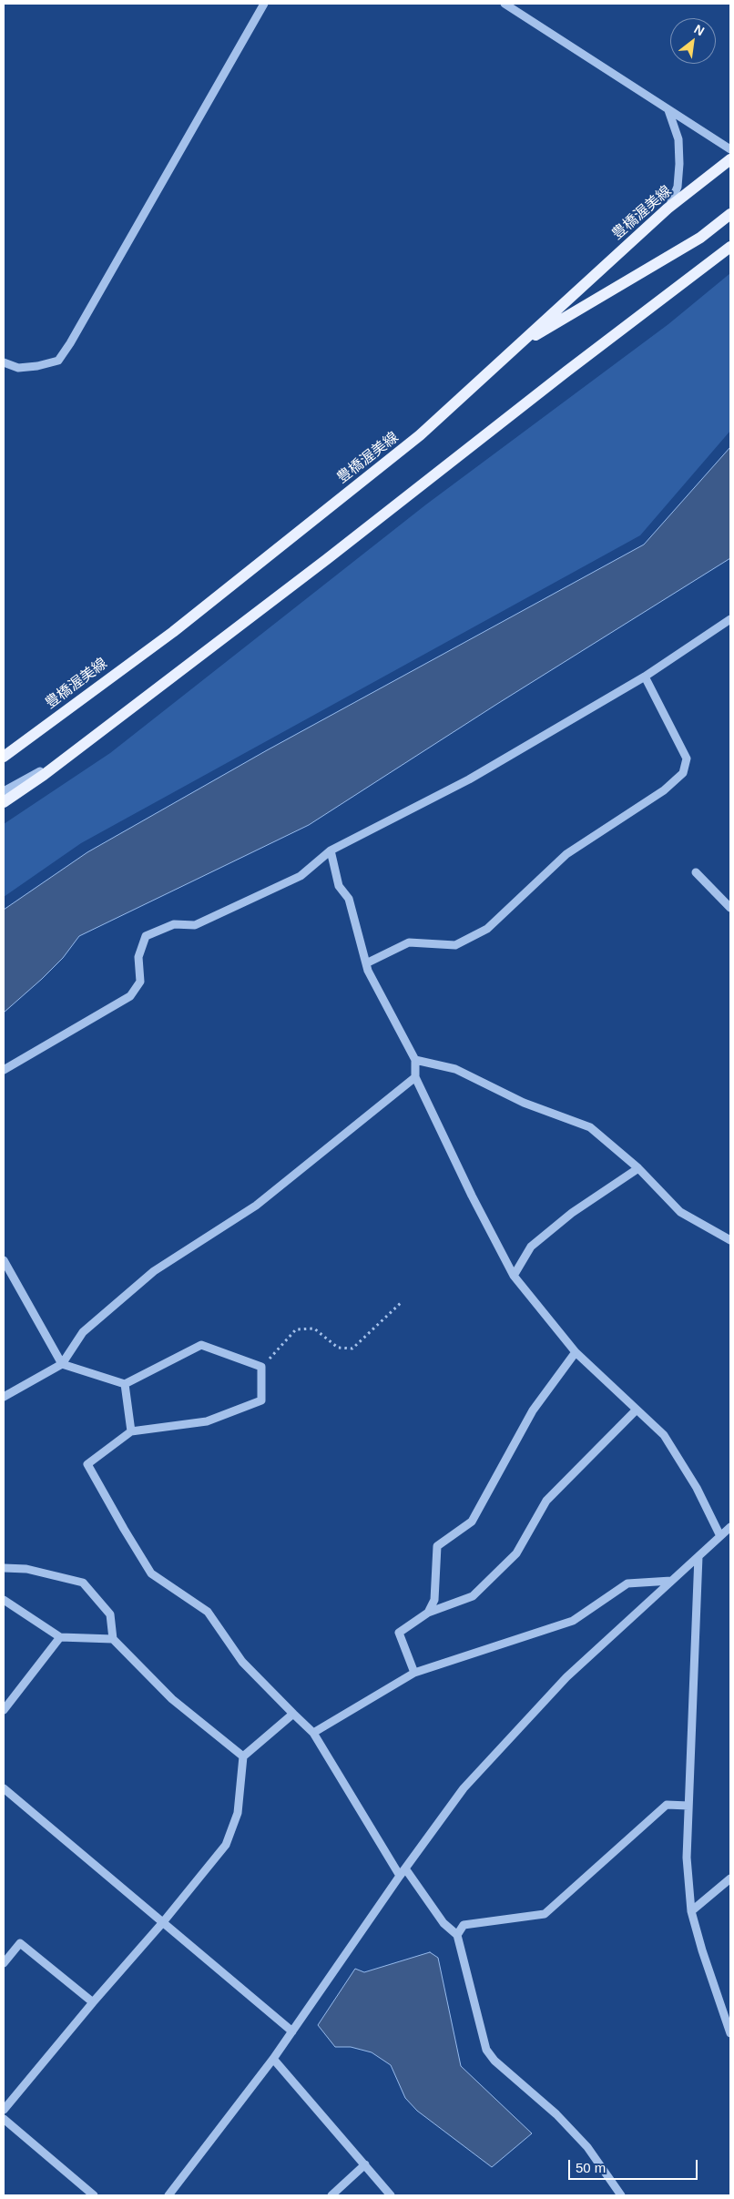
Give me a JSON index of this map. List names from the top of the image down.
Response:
{
  "streets": {
    "main road": ["豊橋渥美線"]
  },
  "scale_bar": "50 m",
  "north": "top right"
}
